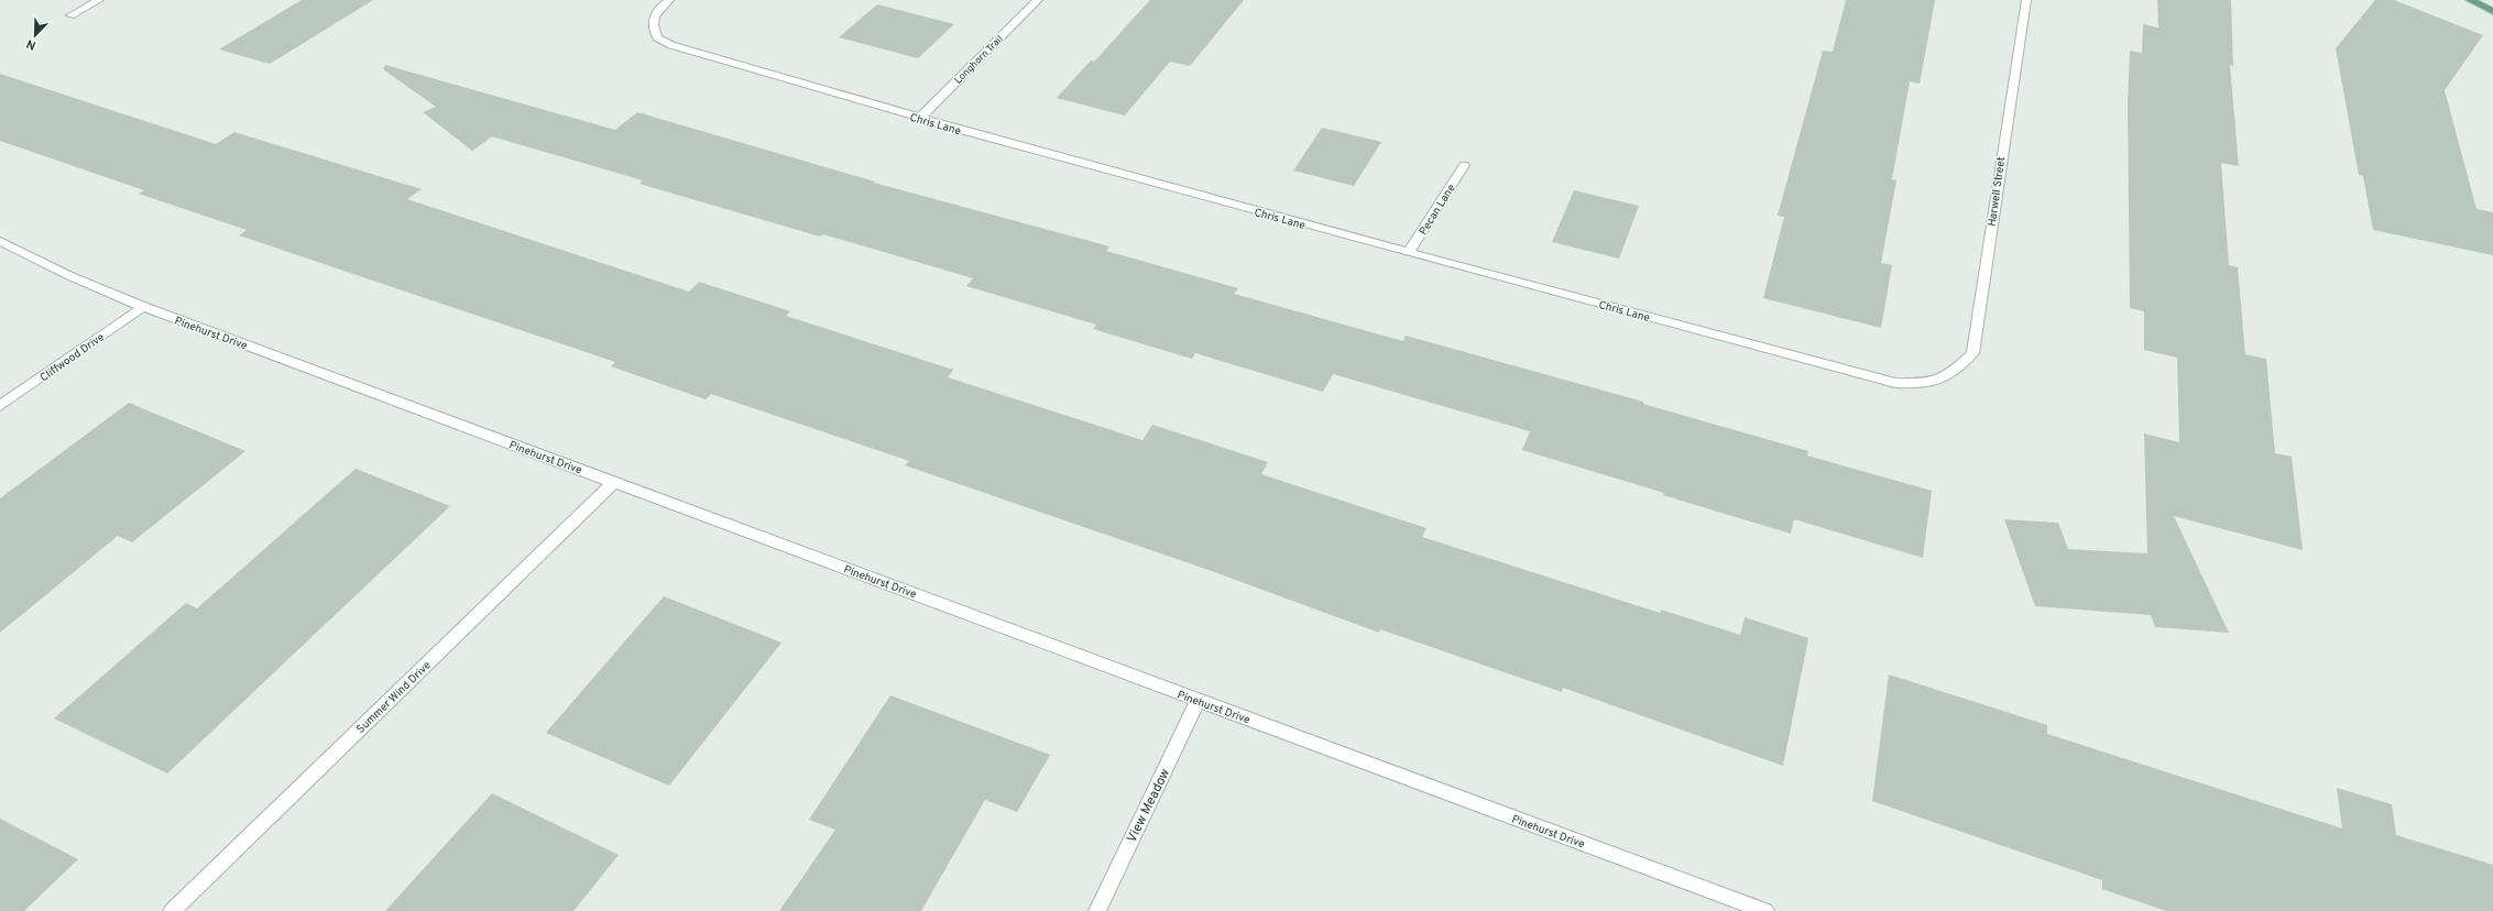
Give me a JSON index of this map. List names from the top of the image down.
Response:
{
  "streets": {
    "street": [
      "Longhorn Trail",
      "Chris Lane",
      "Harwell Street",
      "Pecan Lane",
      "Pinehurst Drive",
      "Cliffwood Drive",
      "Summer Wind Drive",
      "View Meadow"
    ]
  },
  "crossings": [
    ["Longhorn Trail", "Chris Lane"],
    ["Chris Lane", "Harwell Street"],
    ["Chris Lane", "Pecan Lane"],
    ["Pinehurst Drive", "Cliffwood Drive"],
    ["Pinehurst Drive", "Summer Wind Drive"],
    ["Pinehurst Drive", "View Meadow"]
  ],
  "north": "bottom left"
}
